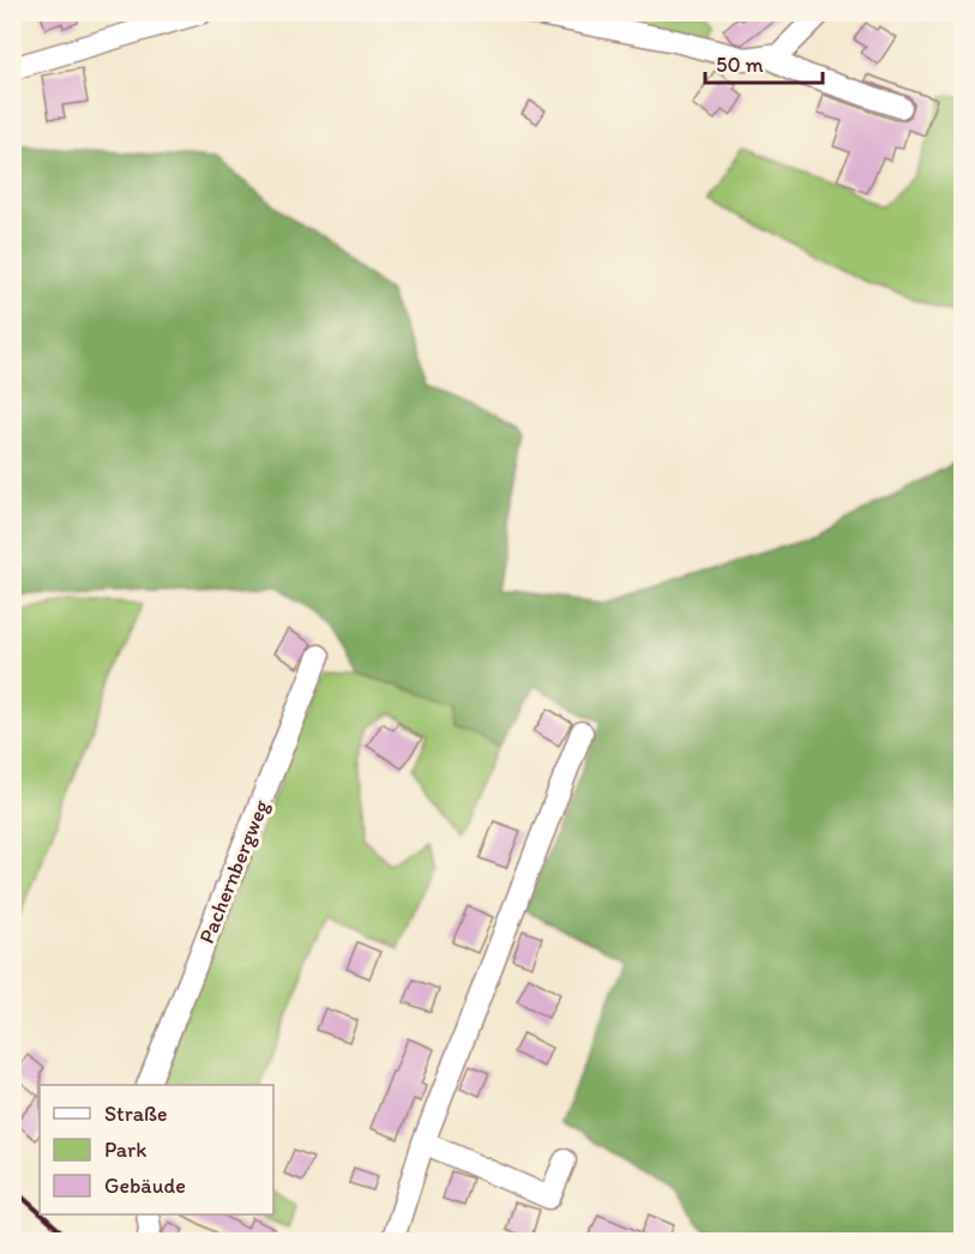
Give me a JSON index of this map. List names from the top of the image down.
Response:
{
  "streets": {
    "street": ["Pachernbergweg"]
  },
  "legend": ["Straße", "Park", "Gebäude"],
  "scale_bar": "50 m"
}
